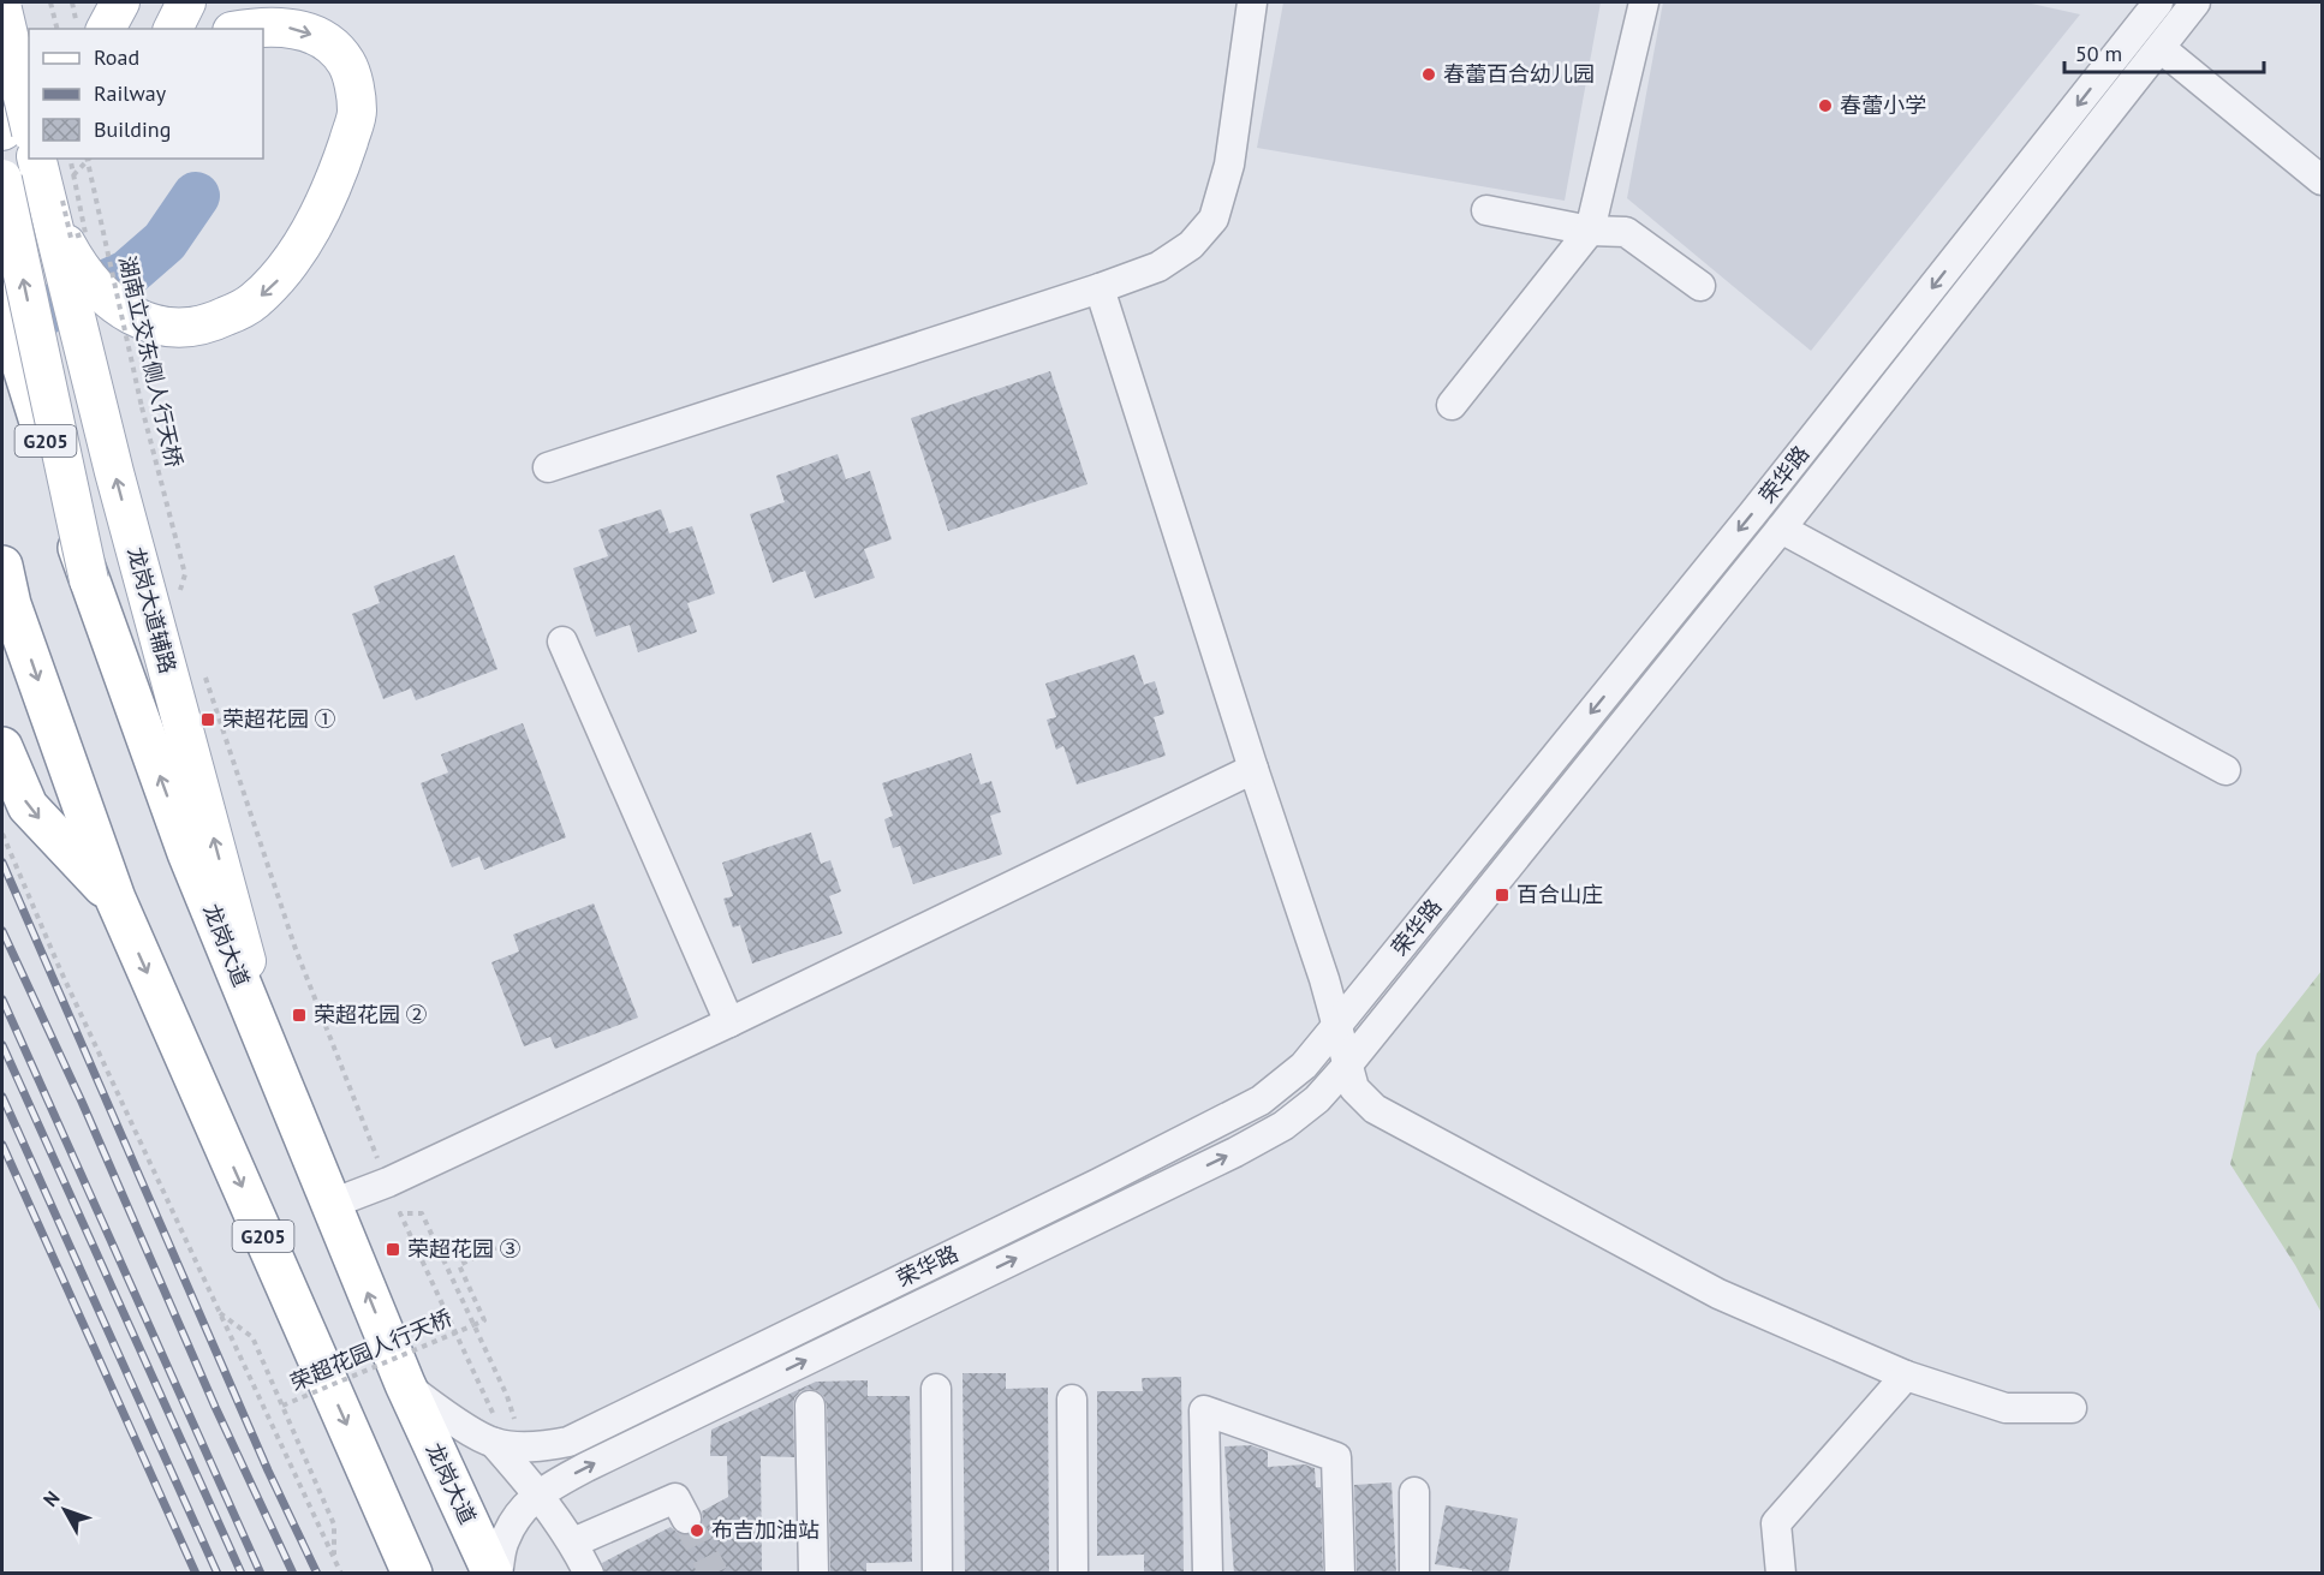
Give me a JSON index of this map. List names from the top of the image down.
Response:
{
  "streets": {
    "highway": ["G205", "龙岗大道"],
    "main road": ["龙岗大道辅路"],
    "street": ["荣华路"],
    "path": ["湖南立交东侧人行天桥", "荣超花园人行天桥"]
  },
  "crossings": [
    ["荣华路", "龙岗大道"],
    ["龙岗大道辅路", "龙岗大道"]
  ],
  "places": {
    "other": ["春蕾百合幼儿园", "春蕾小学", "布吉加油站"],
    "transit": [
      "荣超花园 ①",
      "百合山庄",
      "荣超花园 ②",
      "荣超花园 ③"
    ]
  },
  "legend": ["Road", "Railway", "Building"],
  "scale_bar": "50 m",
  "north": "top left"
}
